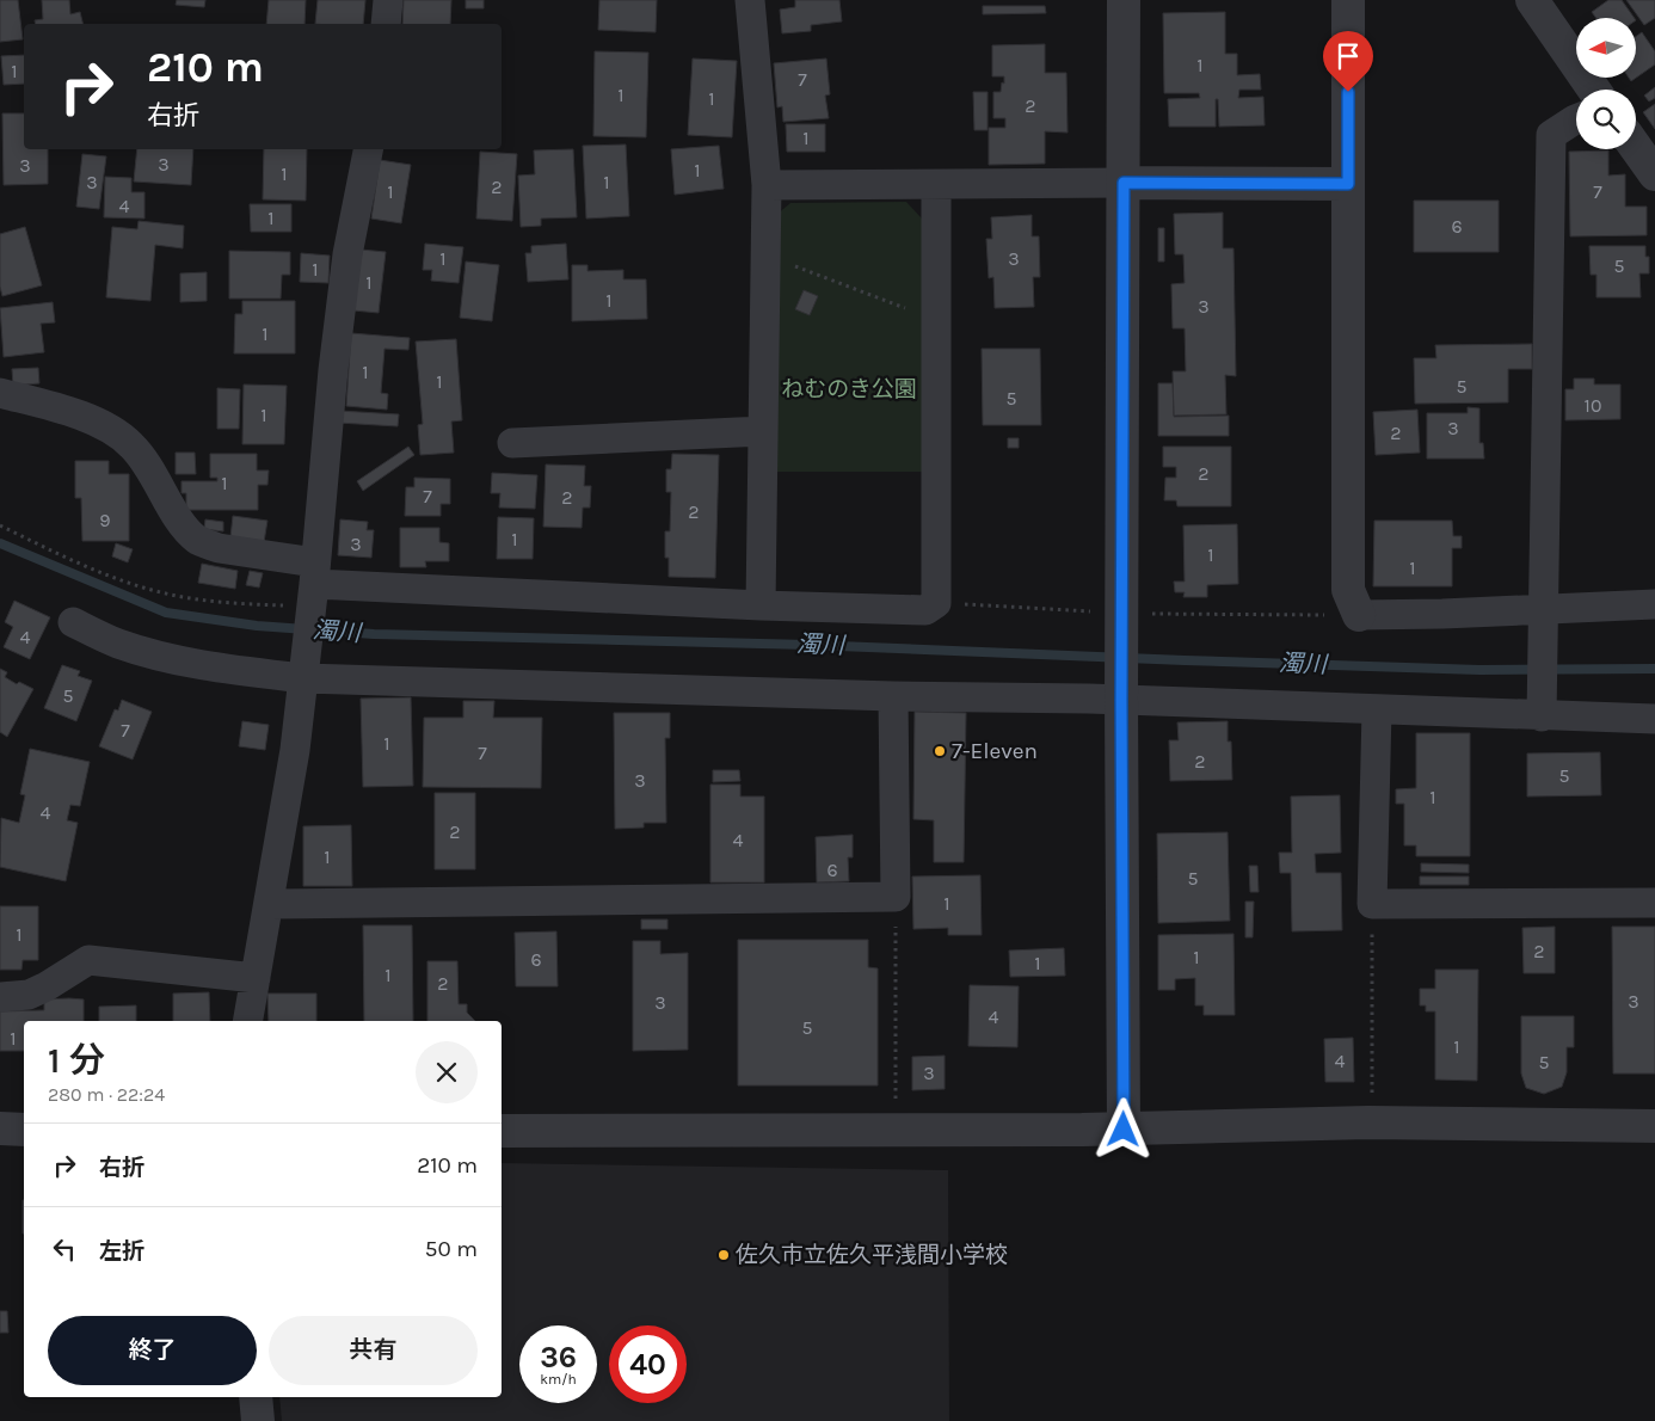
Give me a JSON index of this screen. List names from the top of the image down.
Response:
{
  "water": ["濁川"],
  "parks": ["ねむのき公園"],
  "places": ["7-Eleven", "佐久市立佐久平浅間小学校"],
  "house_numbers": [
    "1",
    "1",
    "7",
    "1",
    "1",
    "2",
    "1",
    "3",
    "3",
    "1",
    "1",
    "3",
    "1",
    "2",
    "1",
    "7",
    "4",
    "1",
    "6",
    "1",
    "3",
    "5",
    "1",
    "1",
    "1",
    "3",
    "1",
    "1",
    "1",
    "5",
    "5",
    "10",
    "1",
    "3",
    "2",
    "2",
    "1",
    "7",
    "2",
    "2",
    "9",
    "1",
    "3",
    "1",
    "1",
    "4",
    "5",
    "7",
    "1",
    "7",
    "2",
    "5",
    "3",
    "1",
    "4",
    "2",
    "4",
    "1",
    "6",
    "5",
    "1",
    "1",
    "2",
    "1",
    "6",
    "1",
    "1",
    "2",
    "3",
    "3",
    "4",
    "5",
    "1",
    "1",
    "4",
    "5",
    "3"
  ],
  "north": "left",
  "page": {
    "turn": ["210 m", "右折"],
    "heading": ["1 分", "280 m · 22:24"],
    "list": [
      {
        "name": "右折",
        "value": "210 m"
      },
      {
        "name": "左折",
        "value": "50 m"
      }
    ],
    "buttons": ["終了", "共有"],
    "speed": "36 km/h",
    "limit": "40"
  }
}
